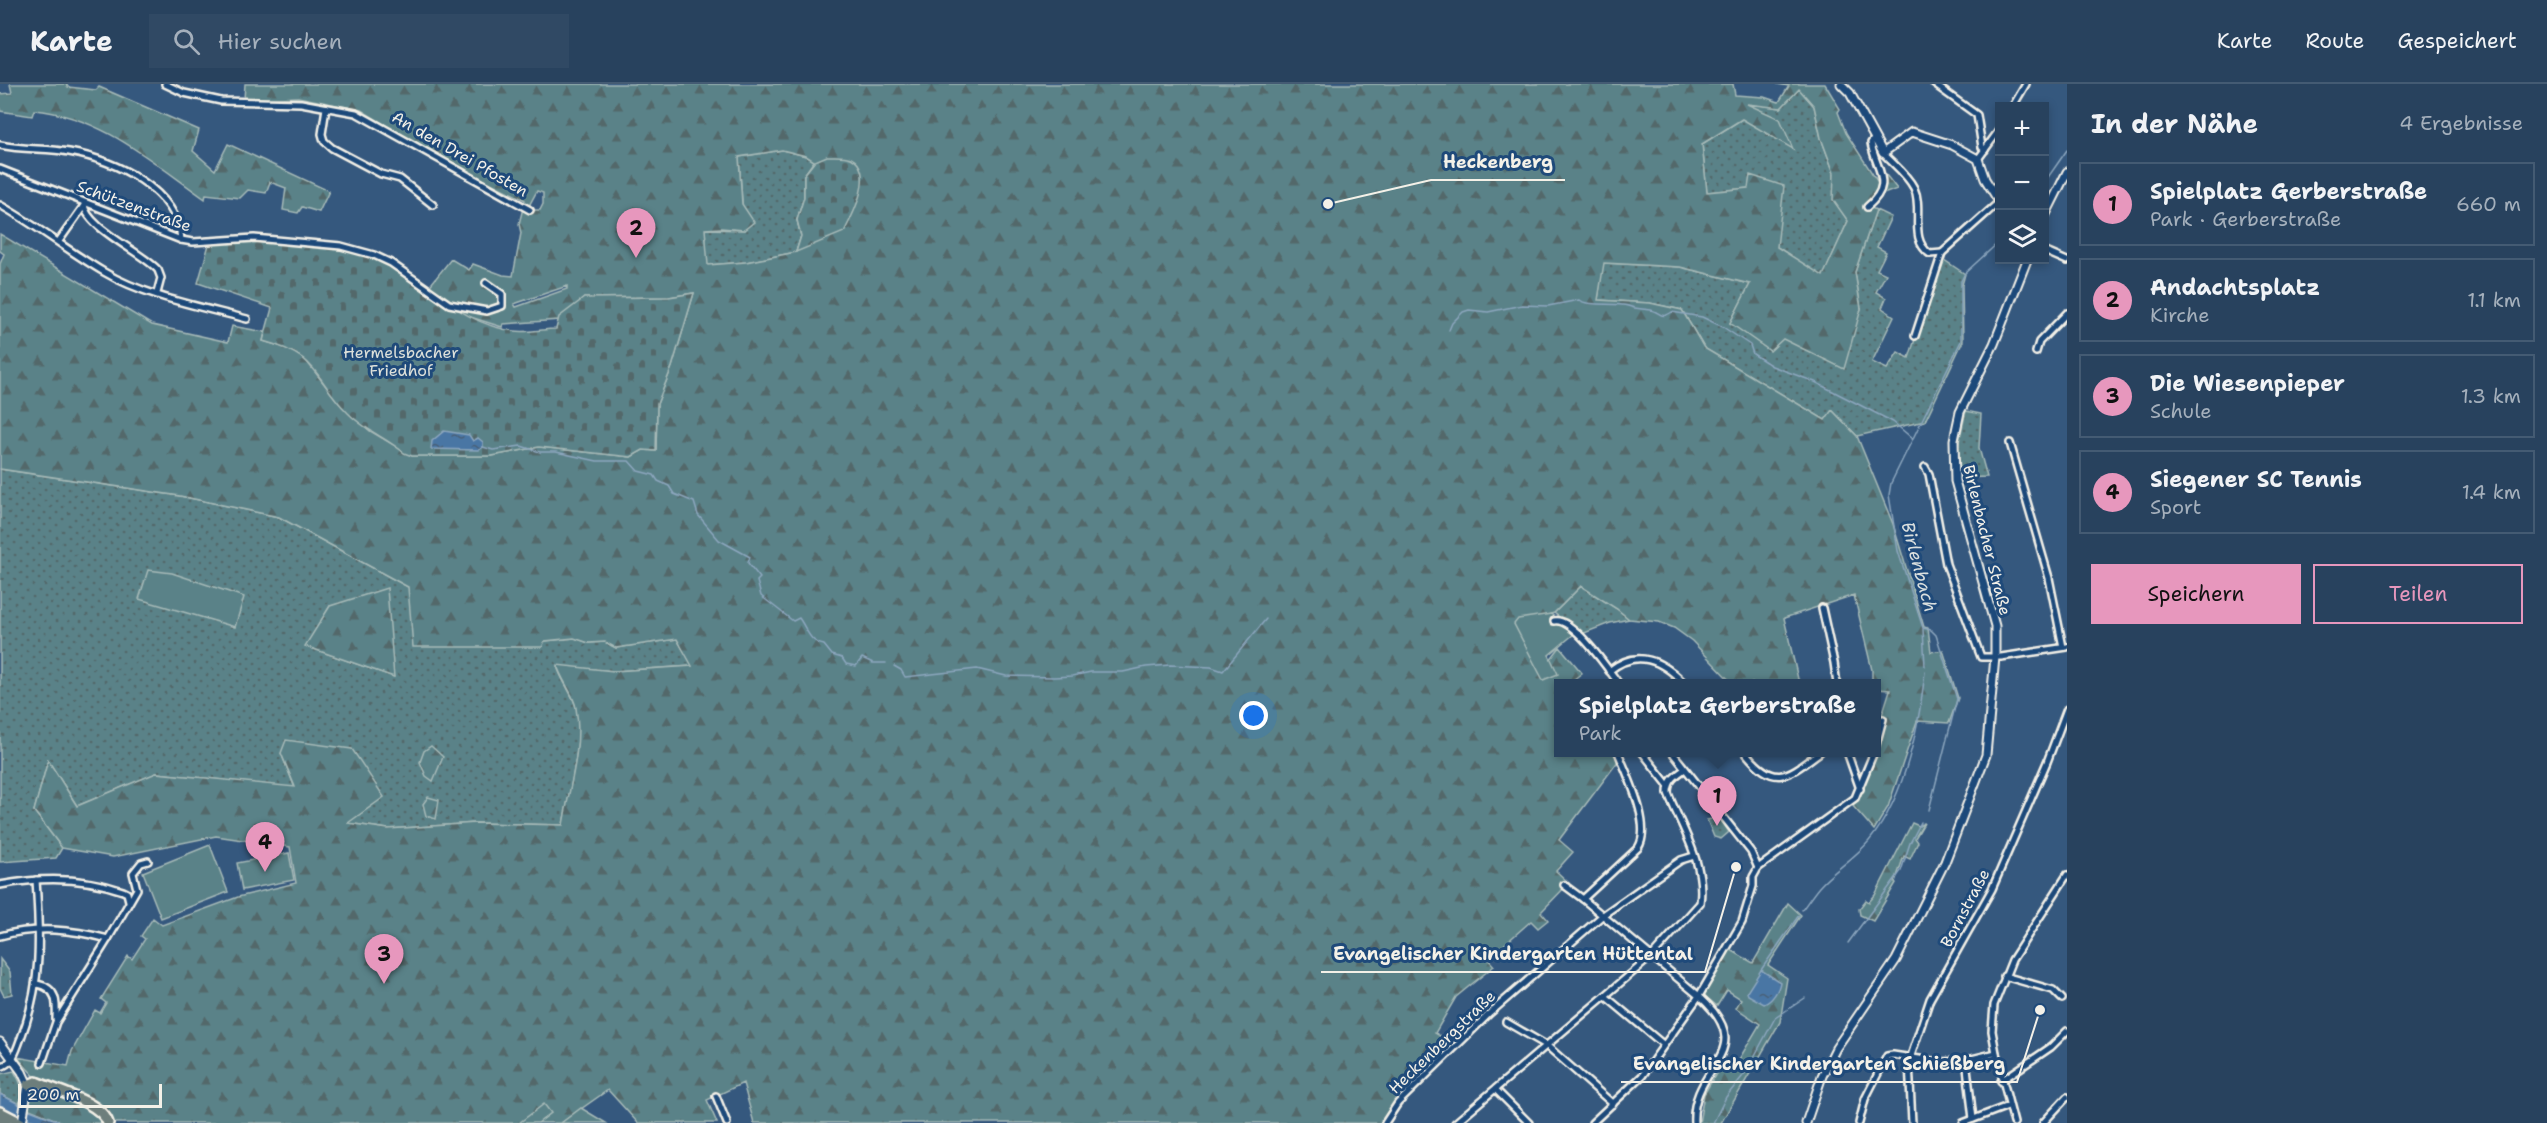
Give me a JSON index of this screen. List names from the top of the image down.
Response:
{
  "streets": {
    "main road": ["Birlenbacher Straße"],
    "street": [
      "An den Drei Pfosten",
      "Schützenstraße",
      "Bornstraße",
      "Heckenbergstraße"
    ]
  },
  "water": ["Birlenbach"],
  "parks": ["Hermelsbacher Friedhof"],
  "places": ["Heckenberg", "Evangelischer Kindergarten Hüttental", "Evangelischer Kindergarten Schießberg"],
  "scale_bar": "200 m",
  "page": {
    "header": "Karte",
    "search": "Hier suchen",
    "nav": ["Karte", "Route", "Gespeichert"],
    "heading": ["In der Nähe", "4 Ergebnisse"],
    "map_buttons": ["+", "−"],
    "list": [
      {
        "mark": "1",
        "name": "Spielplatz Gerberstraße",
        "note": "Park · Gerberstraße",
        "value": "660 m"
      },
      {
        "mark": "2",
        "name": "Andachtsplatz",
        "note": "Kirche",
        "value": "1.1 km"
      },
      {
        "mark": "3",
        "name": "Die Wiesenpieper",
        "note": "Schule",
        "value": "1.3 km"
      },
      {
        "mark": "4",
        "name": "Siegener SC Tennis",
        "note": "Sport",
        "value": "1.4 km"
      }
    ],
    "pins": [
      "2",
      "1",
      "4",
      "3"
    ],
    "buttons": ["Speichern", "Teilen"],
    "popup": ["Spielplatz Gerberstraße", "Park"],
    "scale": "200 m"
  }
}
